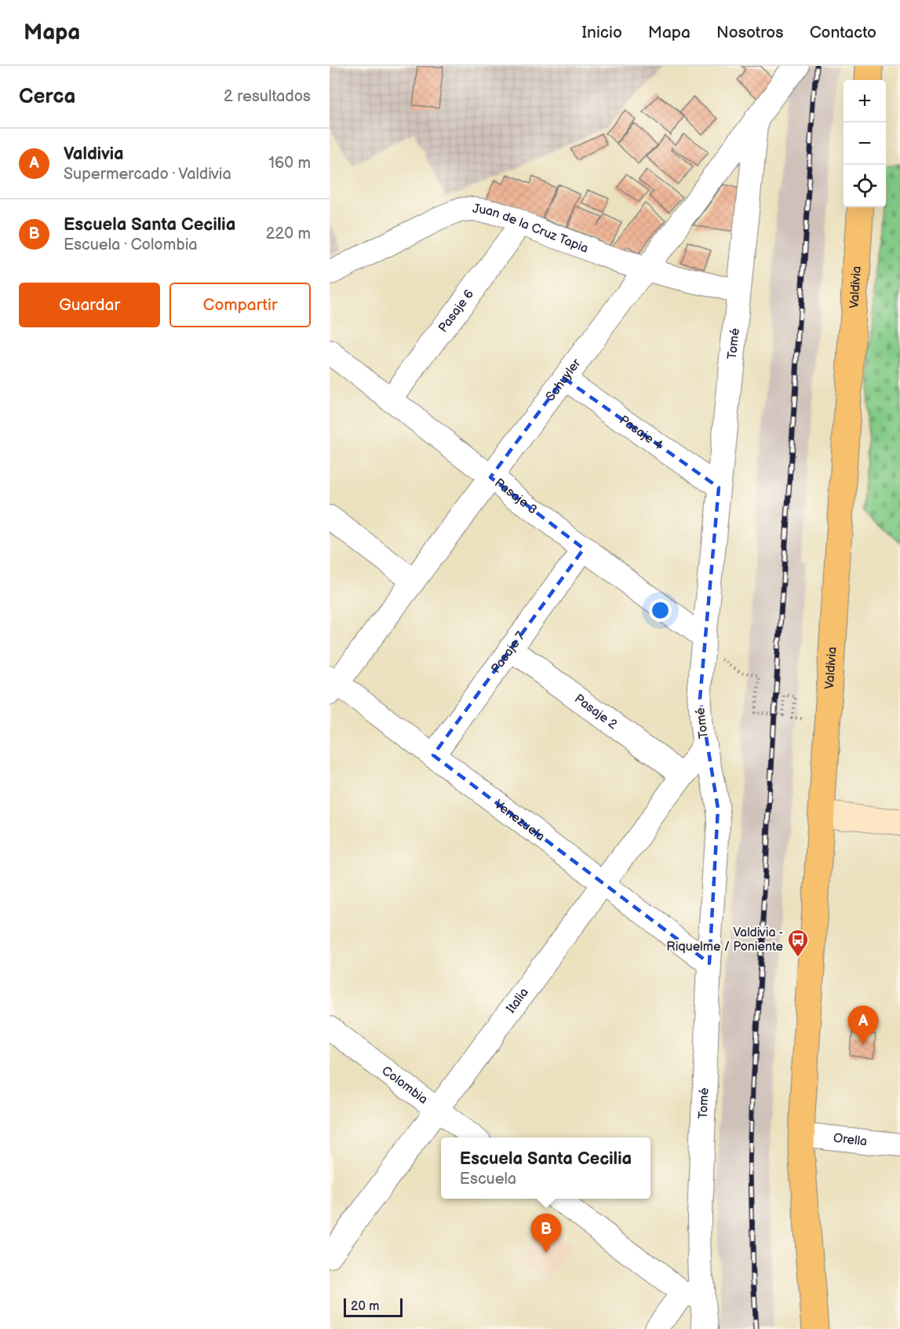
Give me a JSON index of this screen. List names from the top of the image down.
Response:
{
  "streets": {
    "main road": ["Valdivia"],
    "street": [
      "Juan de la Cruz Tapia",
      "Pasaje 6",
      "Tomé",
      "Schuyler",
      "Pasaje 4",
      "Pasaje 3",
      "Pasaje 7",
      "Pasaje 2",
      "Venezuela",
      "Italia",
      "Colombia",
      "Orella"
    ]
  },
  "crossings": [
    ["Juan de la Cruz Tapia", "Pasaje 6"],
    ["Juan de la Cruz Tapia", "Tomé"],
    ["Juan de la Cruz Tapia", "Schuyler"],
    ["Valdivia", "Orella"],
    ["Pasaje 6", "Pasaje 3"],
    ["Tomé", "Schuyler"],
    ["Tomé", "Pasaje 4"],
    ["Tomé", "Pasaje 3"],
    ["Tomé", "Venezuela"],
    ["Tomé", "Italia"],
    ["Schuyler", "Pasaje 4"],
    ["Schuyler", "Pasaje 3"],
    ["Schuyler", "Venezuela"],
    ["Pasaje 3", "Pasaje 7"],
    ["Pasaje 7", "Pasaje 2"],
    ["Pasaje 7", "Venezuela"],
    ["Pasaje 2", "Italia"],
    ["Venezuela", "Italia"],
    ["Italia", "Colombia"]
  ],
  "places": {
    "bus stop": ["Valdivia - Riquelme / Poniente"]
  },
  "scale_bar": "20 m",
  "page": {
    "header": "Mapa",
    "nav": [
      "Inicio",
      "Mapa",
      "Nosotros",
      "Contacto"
    ],
    "heading": ["Cerca", "2 resultados"],
    "map_buttons": ["+", "−"],
    "list": [
      {
        "mark": "A",
        "name": "Valdivia",
        "note": "Supermercado · Valdivia",
        "value": "160 m"
      },
      {
        "mark": "B",
        "name": "Escuela Santa Cecilia",
        "note": "Escuela · Colombia",
        "value": "220 m"
      }
    ],
    "buttons": ["Guardar", "Compartir"],
    "pins": ["A", "B"],
    "popup": ["Escuela Santa Cecilia", "Escuela"],
    "scale": "20 m"
  }
}
